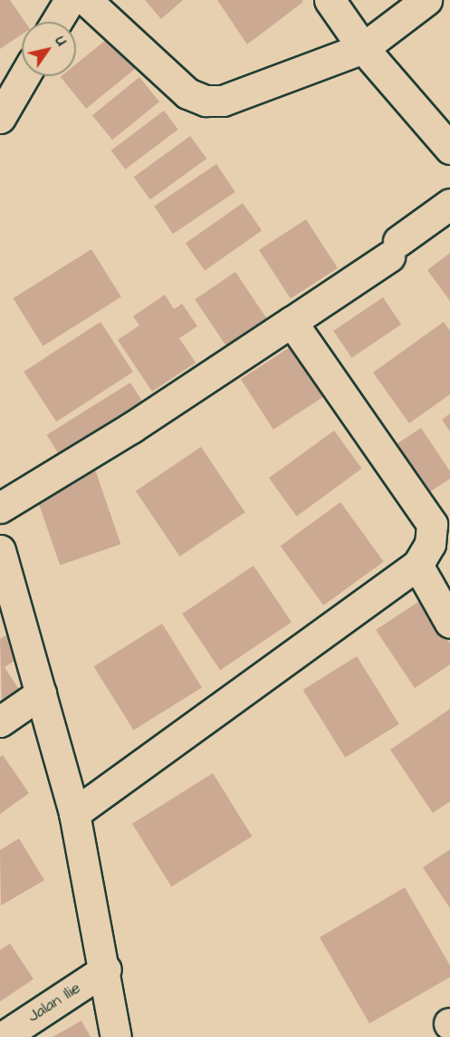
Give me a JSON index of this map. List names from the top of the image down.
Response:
{
  "streets": {
    "street": ["Jalan Ilie"]
  },
  "north": "top right"
}
